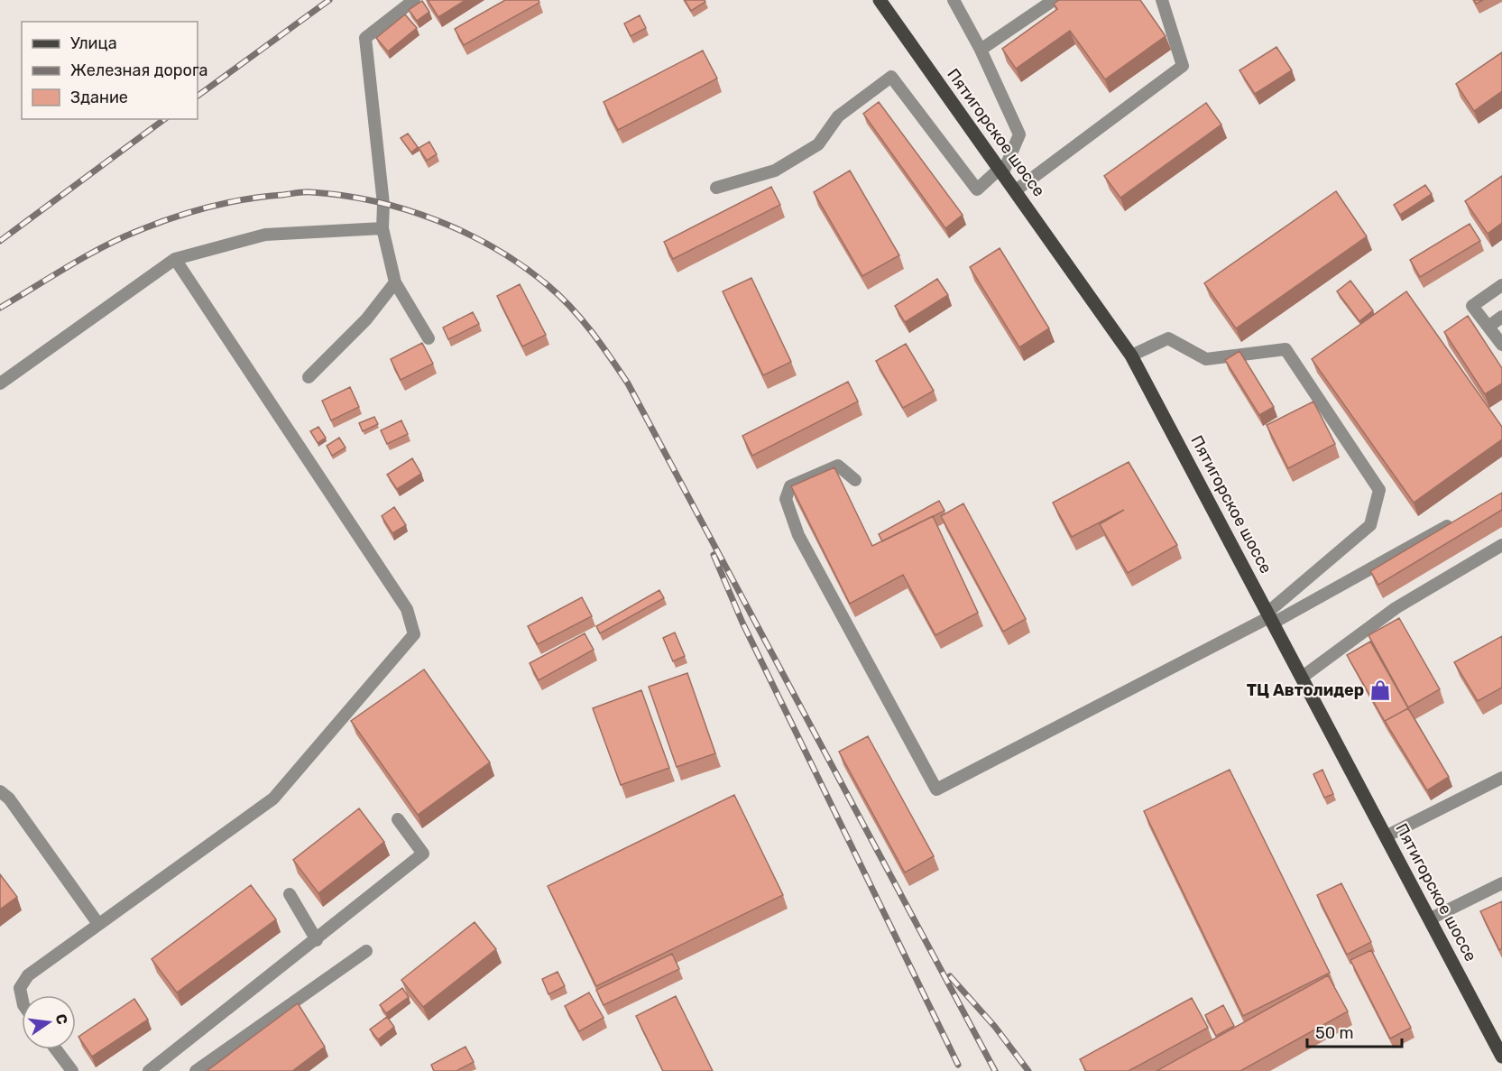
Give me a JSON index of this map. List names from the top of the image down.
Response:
{
  "streets": {
    "main road": ["Пятигорское шоссе"]
  },
  "places": {
    "shop": ["ТЦ Автолидер"]
  },
  "legend": ["Улица", "Железная дорога", "Здание"],
  "scale_bar": "50 m",
  "north": "right"
}
